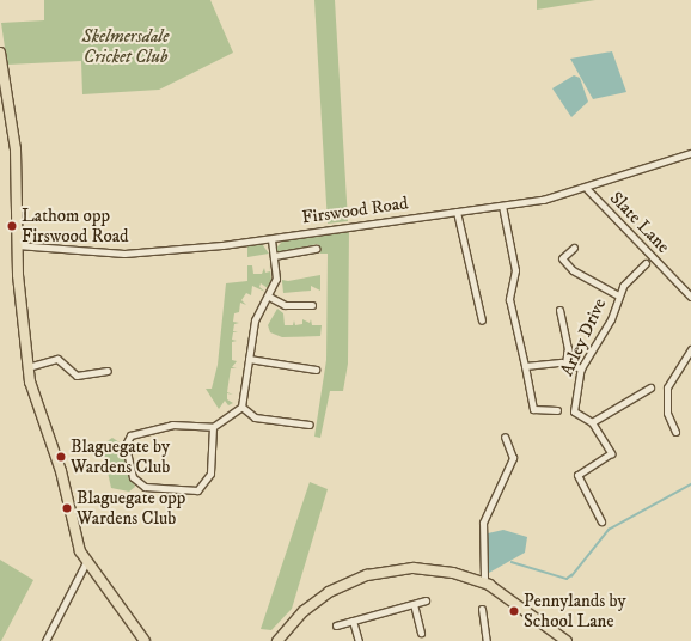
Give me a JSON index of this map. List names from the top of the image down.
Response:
{
  "streets": {
    "street": ["Firswood Road", "Slate Lane", "Arley Drive"]
  },
  "crossings": [
    ["Firswood Road", "Slate Lane"]
  ],
  "parks": ["Skelmersdale Cricket Club"],
  "places": [
    "Lathom opp Firswood Road",
    "Blaguegate by Wardens Club",
    "Blaguegate opp Wardens Club",
    "Pennylands by School Lane"
  ]
}
